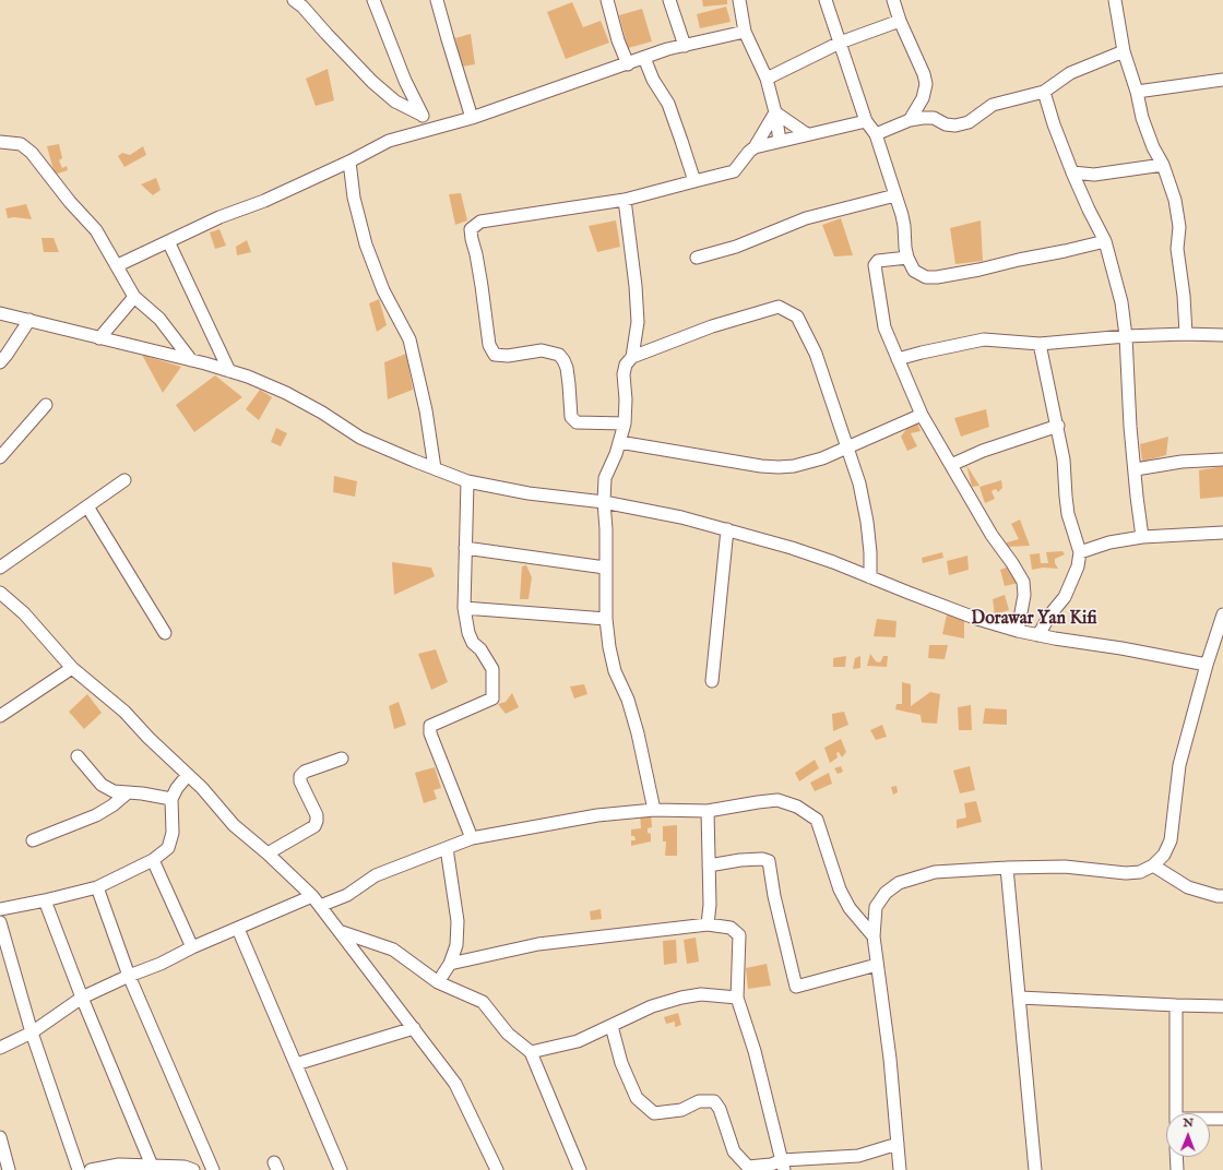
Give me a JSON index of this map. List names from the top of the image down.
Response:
{
  "districts": ["Dorawar Yan Kifi"],
  "north": "top"
}
